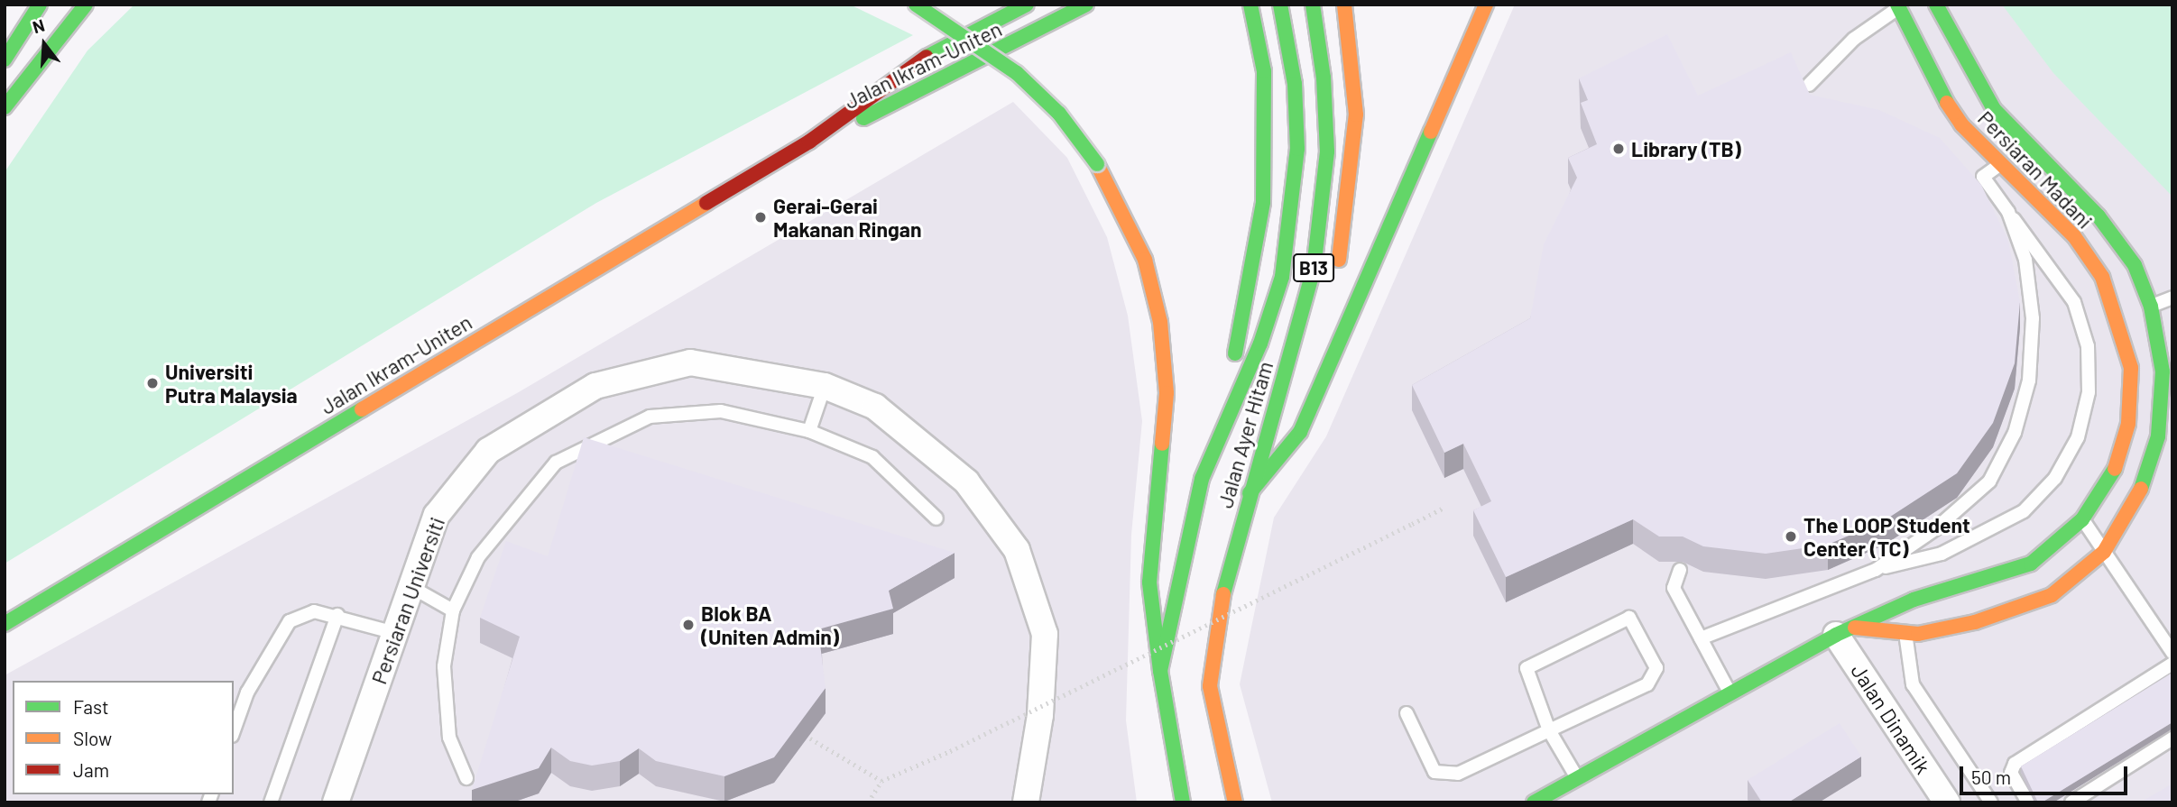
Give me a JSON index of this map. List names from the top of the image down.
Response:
{
  "streets": {
    "main road": [
      "Jalan Ikram-Uniten",
      "Persiaran Madani",
      "B13",
      "Jalan Ayer Hitam"
    ],
    "street": ["Persiaran Universiti", "Jalan Dinamik"]
  },
  "crossings": [
    ["Persiaran Madani", "Jalan Dinamik"]
  ],
  "places": [
    "Library (TB)",
    "Gerai-Gerai Makanan Ringan",
    "Universiti Putra Malaysia",
    "The LOOP Student Center (TC)",
    "Blok BA (Uniten Admin)"
  ],
  "legend": ["Fast", "Slow", "Jam"],
  "scale_bar": "50 m",
  "north": "top"
}
